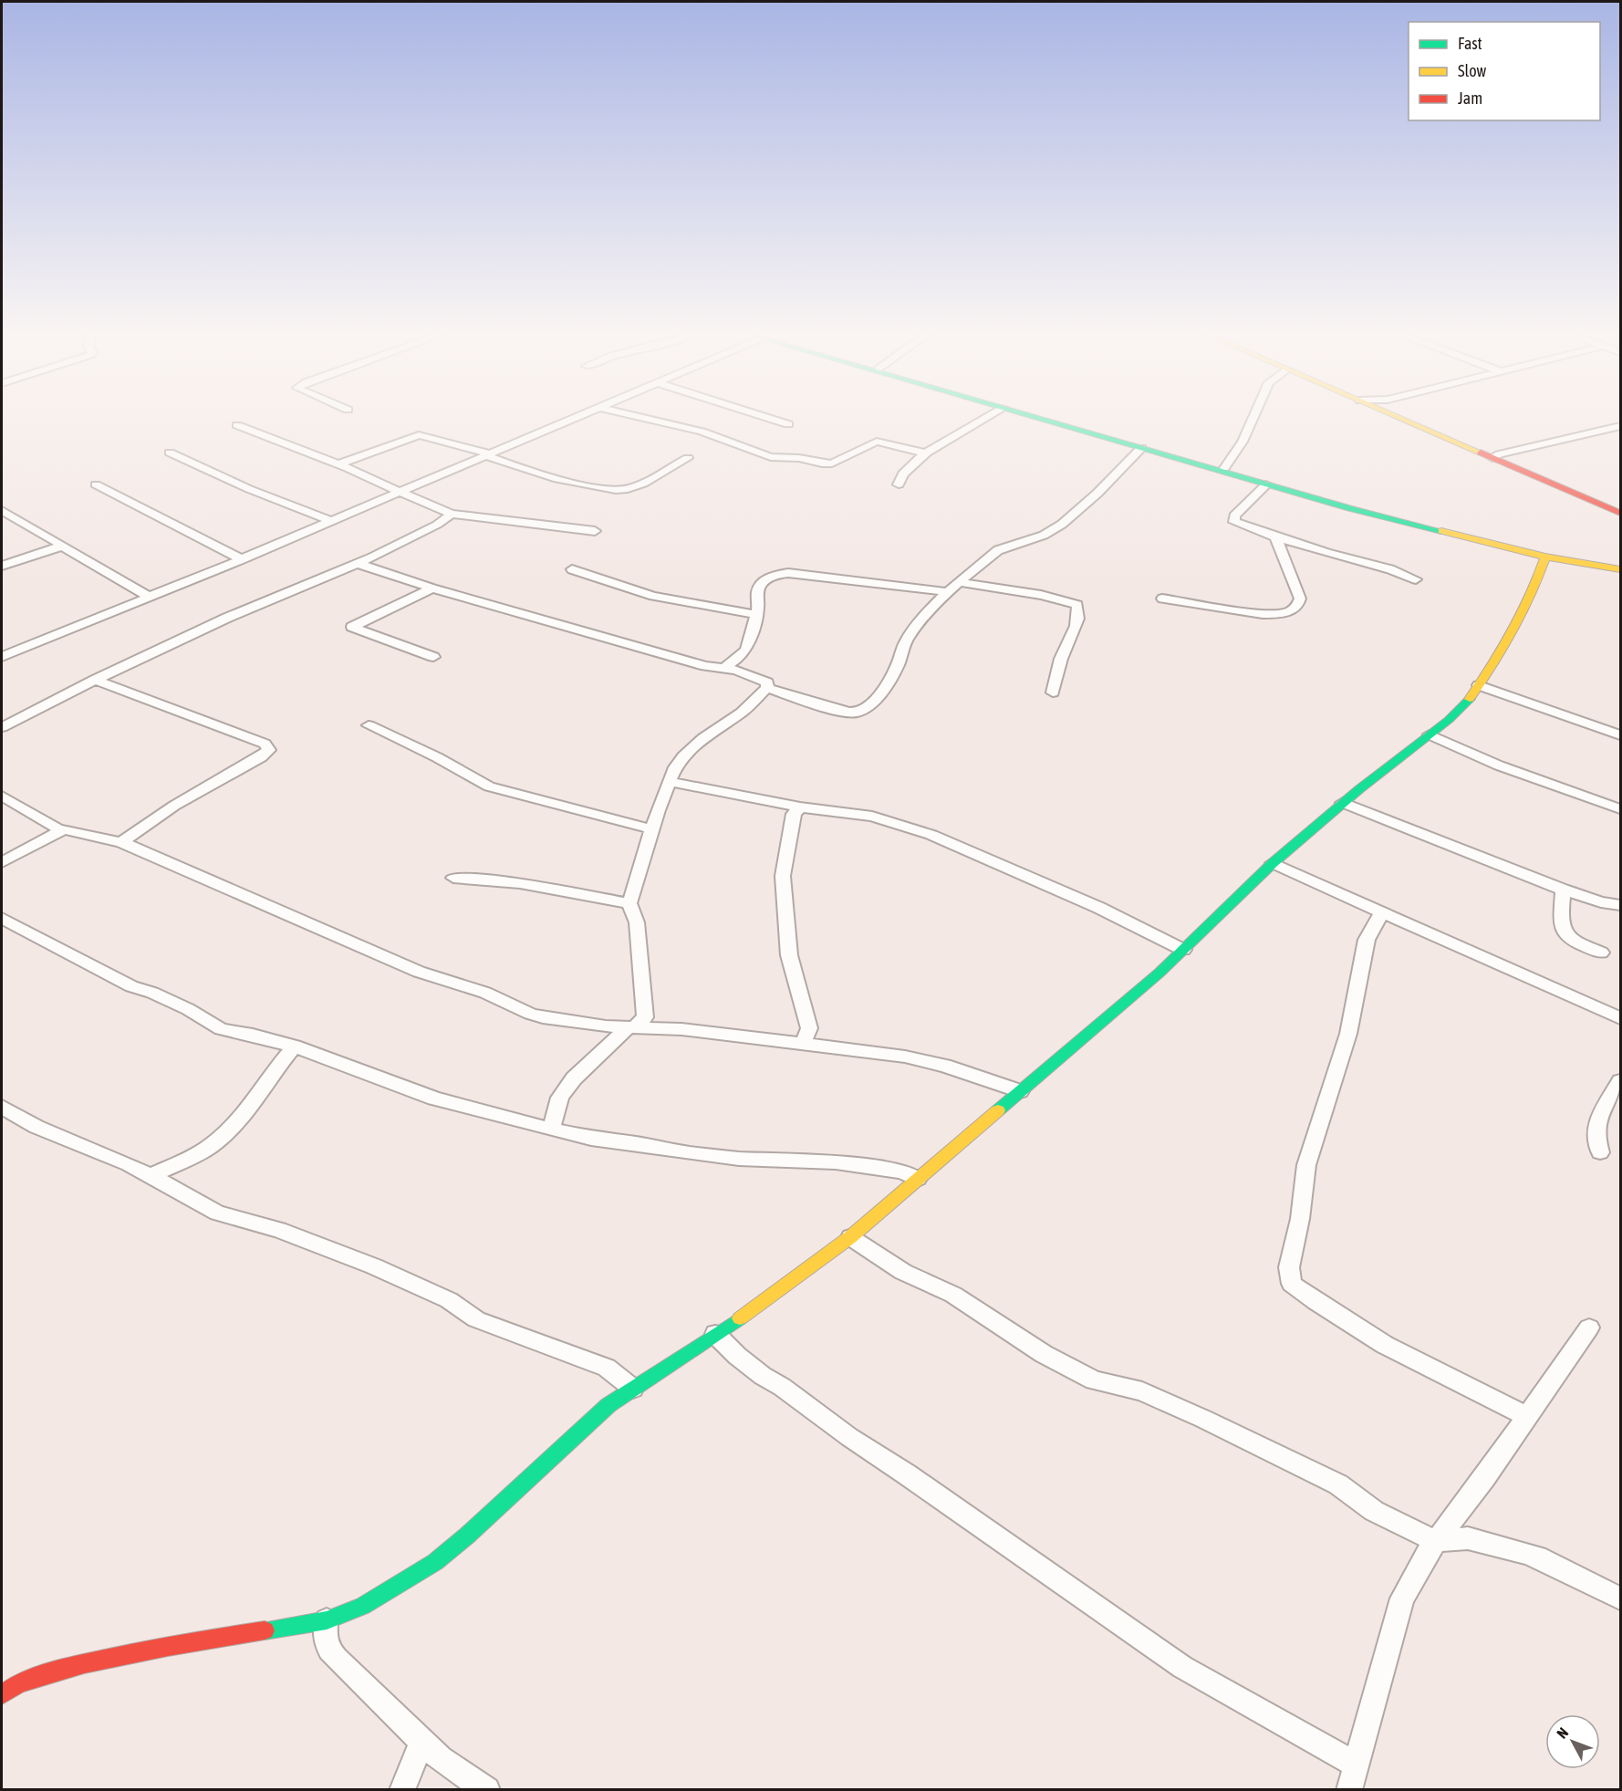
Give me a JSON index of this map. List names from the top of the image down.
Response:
{
  "legend": ["Fast", "Slow", "Jam"],
  "north": "top left"
}
